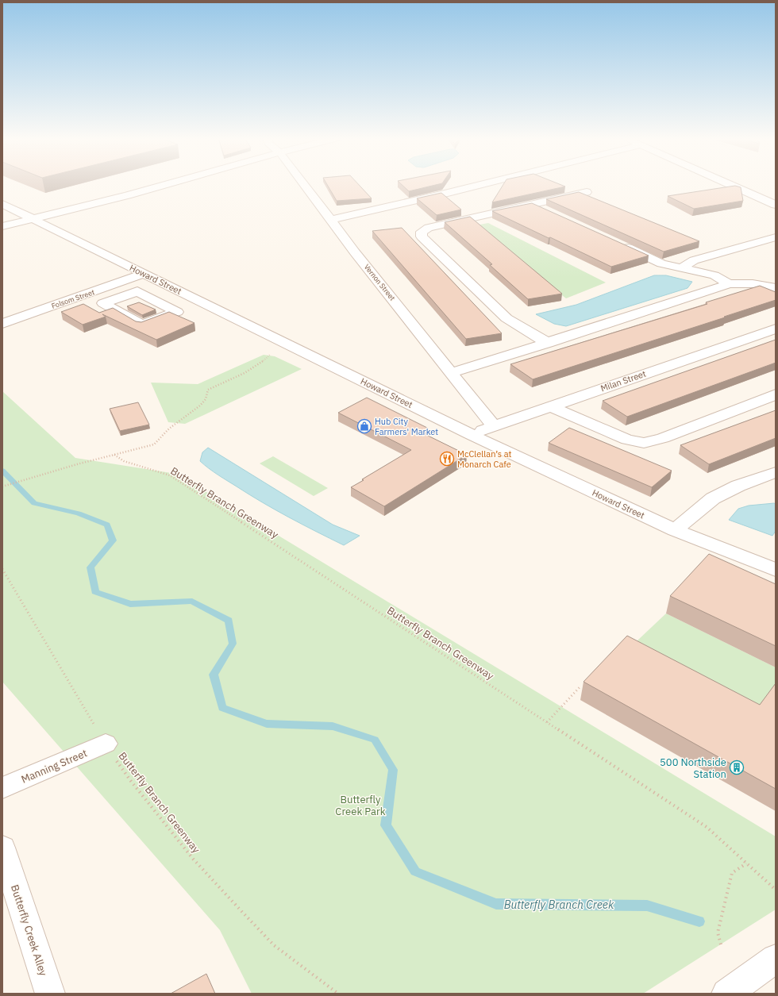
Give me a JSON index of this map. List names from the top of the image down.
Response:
{
  "streets": {
    "street": [
      "Howard Street",
      "Vernon Street",
      "Folsom Street",
      "Milan Street",
      "Manning Street",
      "Butterfly Creek Alley"
    ],
    "path": ["Butterfly Branch Greenway"]
  },
  "crossings": [
    ["Howard Street", "Folsom Street"],
    ["Howard Street", "Milan Street"],
    ["Vernon Street", "Milan Street"],
    ["Butterfly Branch Greenway", "Manning Street"]
  ],
  "water": ["Butterfly Branch Creek"],
  "parks": ["Butterfly Creek Park"],
  "places": {
    "shop": ["Hub City Farmers' Market"],
    "restaurant": ["McClellan’s at Monarch Cafe"],
    "building": ["500 Northside Station"]
  }
}
